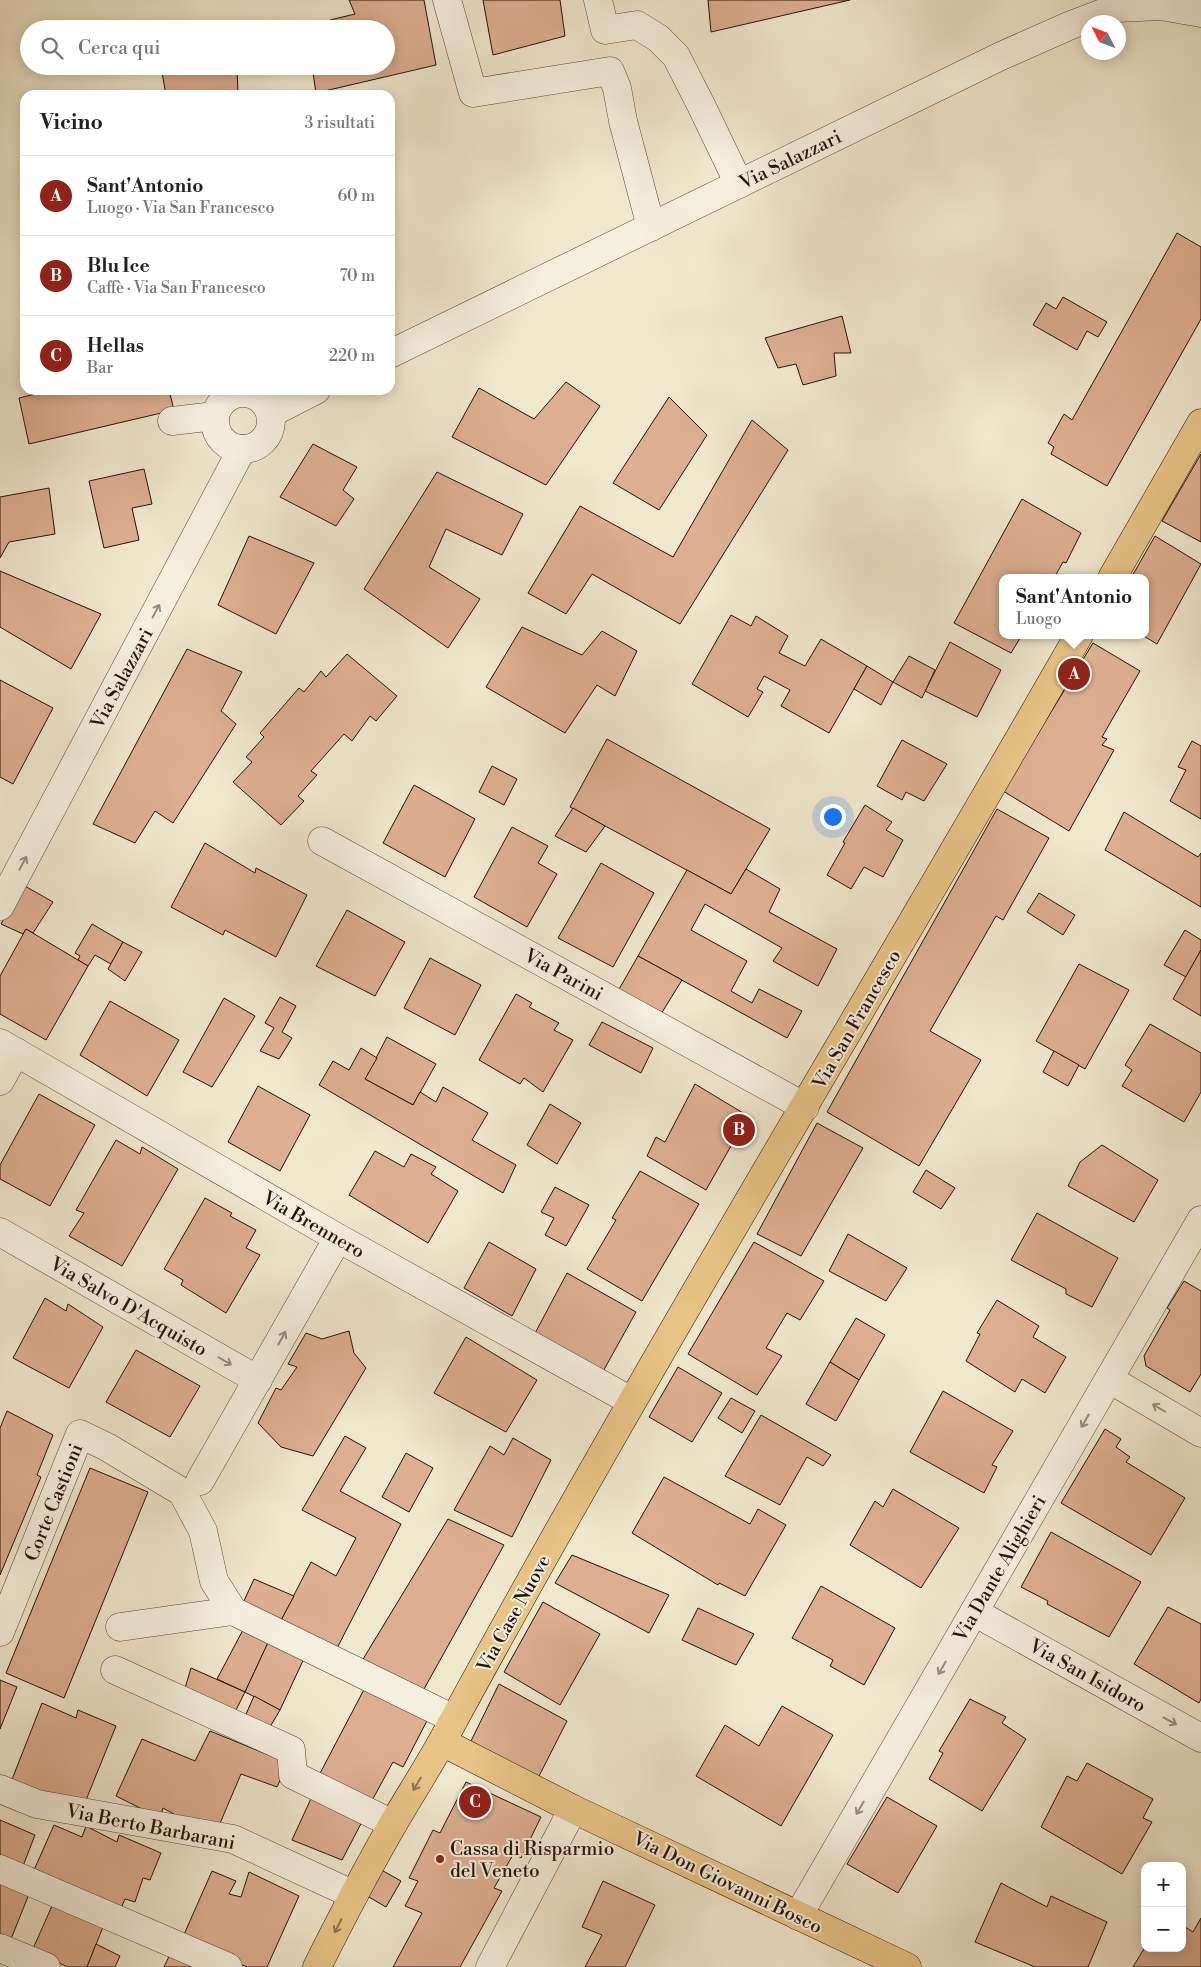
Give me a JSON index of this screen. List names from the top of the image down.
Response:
{
  "streets": {
    "main road": ["Via San Francesco", "Via Case Nuove", "Via Don Giovanni Bosco"],
    "street": [
      "Via Salazzari",
      "Via Parini",
      "Via Brennero",
      "Via Salvo D'Acquisto",
      "Corte Castioni",
      "Via Dante Alighieri",
      "Via San Isidoro",
      "Via Berto Barbarani"
    ]
  },
  "crossings": [
    ["Via Parini", "Via San Francesco"],
    ["Via San Francesco", "Via Brennero"],
    ["Via San Francesco", "Via Case Nuove"],
    ["Via Brennero", "Via Case Nuove"],
    ["Via Dante Alighieri", "Via San Isidoro"],
    ["Via Dante Alighieri", "Via Don Giovanni Bosco"],
    ["Via Case Nuove", "Via Berto Barbarani"],
    ["Via Case Nuove", "Via Don Giovanni Bosco"]
  ],
  "one_way": [
    "Via Salazzari",
    "Via Salvo D'Acquisto",
    "Via Dante Alighieri",
    "Via San Isidoro"
  ],
  "places": ["Cassa di Risparmio del Veneto"],
  "north": "top left",
  "page": {
    "search": "Cerca qui",
    "heading": ["Vicino", "3 risultati"],
    "list": [
      {
        "mark": "A",
        "name": "Sant'Antonio",
        "note": "Luogo · Via San Francesco",
        "value": "60 m"
      },
      {
        "mark": "B",
        "name": "Blu Ice",
        "note": "Caffè · Via San Francesco",
        "value": "70 m"
      },
      {
        "mark": "C",
        "name": "Hellas",
        "note": "Bar",
        "value": "220 m"
      }
    ],
    "popup": ["Sant'Antonio", "Luogo"],
    "pins": ["A", "B", "C"],
    "map_buttons": ["+", "−"]
  }
}
